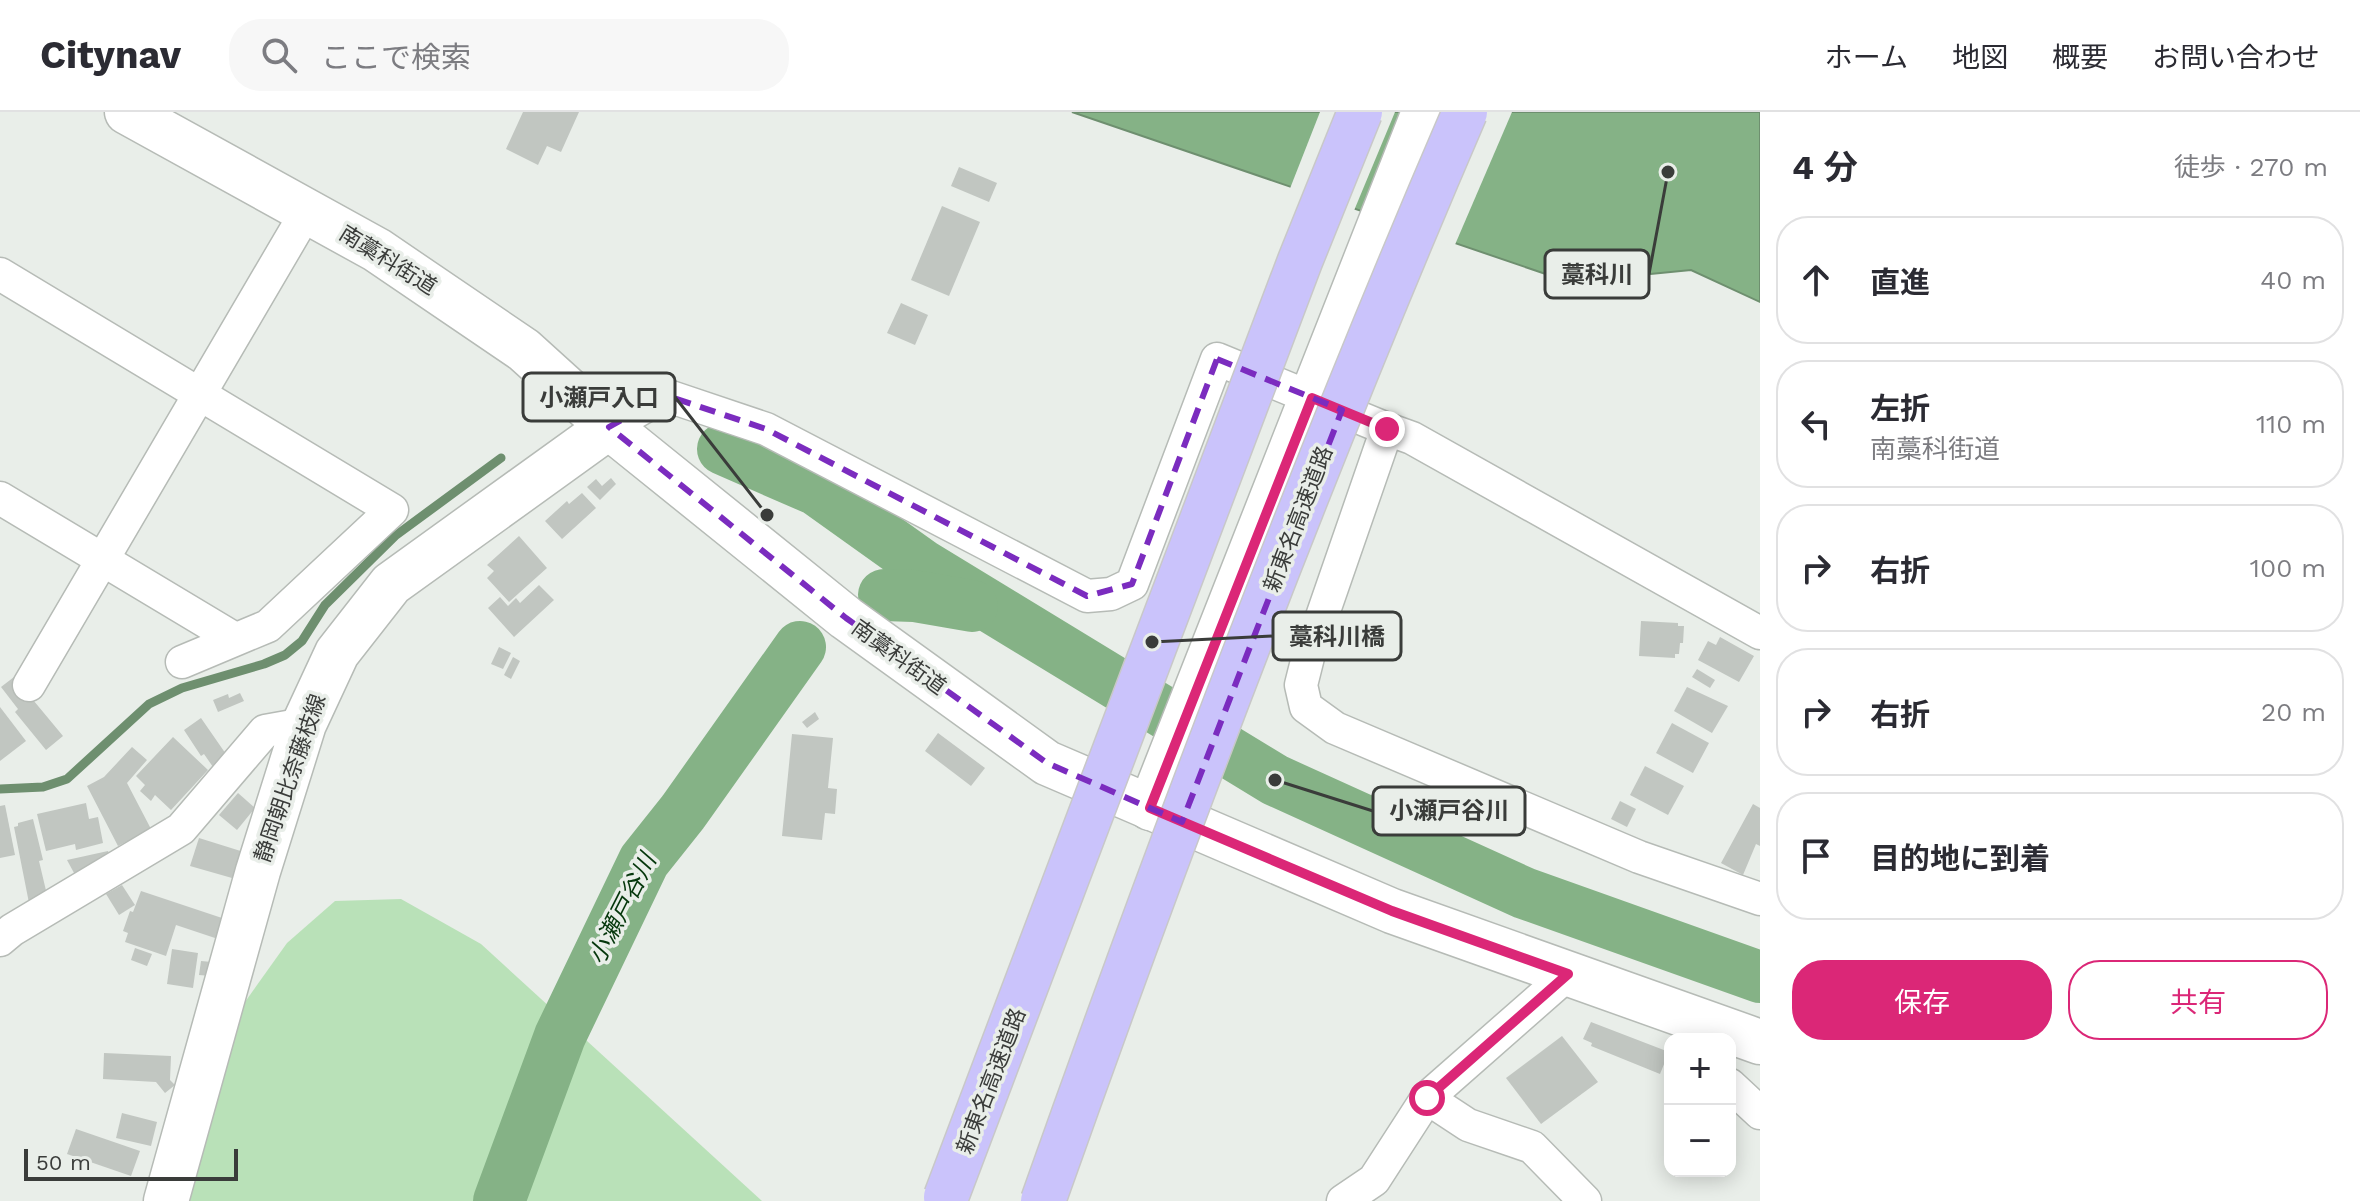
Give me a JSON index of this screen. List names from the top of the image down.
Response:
{
  "streets": {
    "highway": ["新東名高速道路"],
    "main road": ["南藁科街道", "静岡朝比奈藤枝線"]
  },
  "crossings": [
    ["南藁科街道", "静岡朝比奈藤枝線"]
  ],
  "water": ["小瀬戸谷川"],
  "places": [
    "藁科川",
    "小瀬戸入口",
    "藁科川橋",
    "小瀬戸谷川"
  ],
  "scale_bar": "50 m",
  "page": {
    "header": "Citynav",
    "search": "ここで検索",
    "nav": [
      "ホーム",
      "地図",
      "概要",
      "お問い合わせ"
    ],
    "heading": ["4 分", "徒歩 · 270 m"],
    "list": [
      ["直進", "40 m"],
      ["左折", "南藁科街道", "110 m"],
      ["右折", "100 m"],
      ["右折", "20 m"],
      "目的地に到着"
    ],
    "buttons": ["保存", "共有"],
    "map_buttons": ["+", "−"],
    "scale": "50 m"
  }
}
